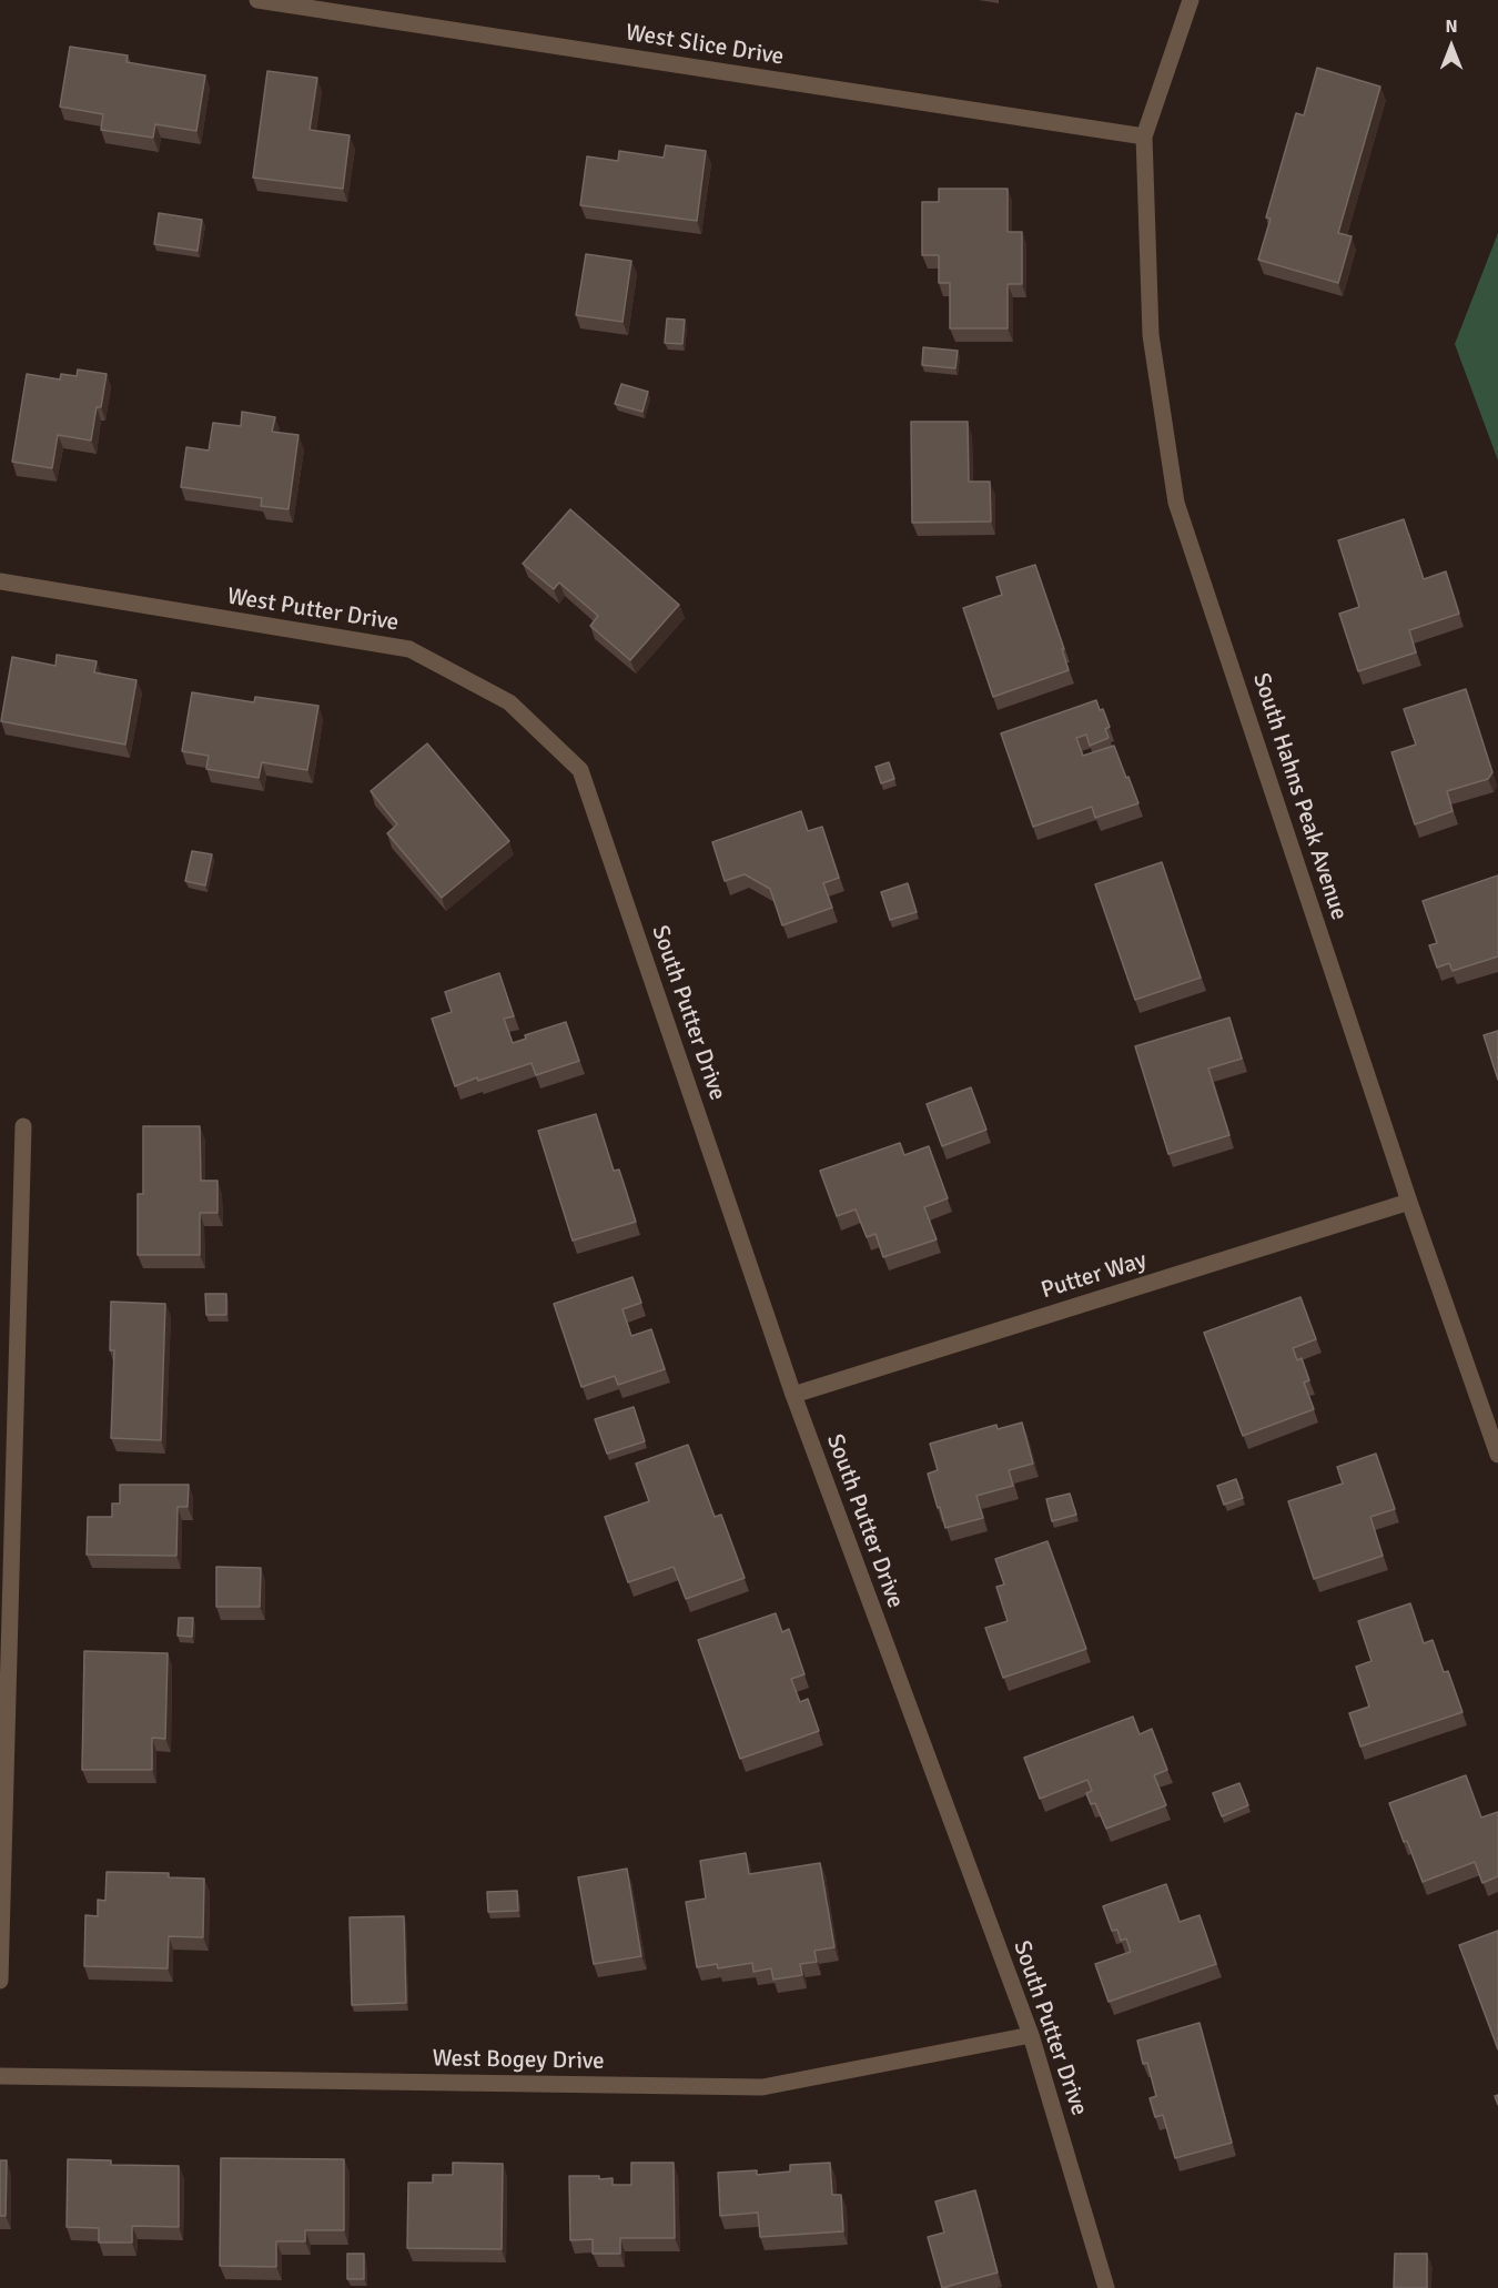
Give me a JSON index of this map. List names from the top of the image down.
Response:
{
  "streets": {
    "street": [
      "West Slice Drive",
      "West Putter Drive",
      "South Hahns Peak Avenue",
      "South Putter Drive",
      "Putter Way",
      "West Bogey Drive"
    ]
  },
  "crossings": [
    ["West Slice Drive", "South Hahns Peak Avenue"],
    ["West Putter Drive", "South Putter Drive"],
    ["South Hahns Peak Avenue", "Putter Way"],
    ["South Putter Drive", "Putter Way"],
    ["South Putter Drive", "West Bogey Drive"]
  ],
  "north": "top"
}
